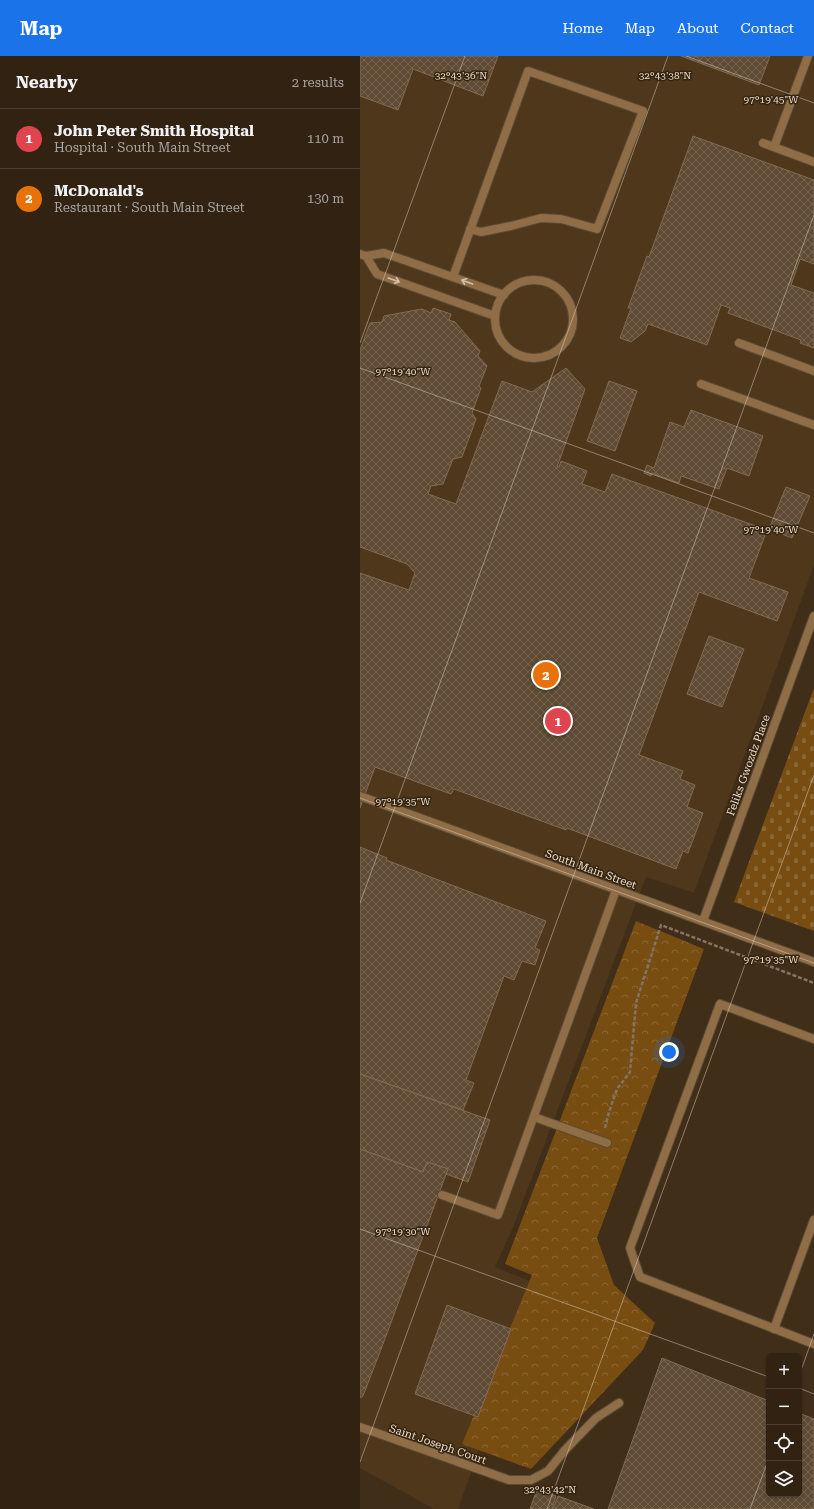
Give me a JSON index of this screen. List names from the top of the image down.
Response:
{
  "streets": {
    "street": ["Feliks Gwozdz Place", "South Main Street", "Saint Joseph Court"]
  },
  "crossings": [
    ["Feliks Gwozdz Place", "South Main Street"]
  ],
  "page": {
    "header": "Map",
    "nav": [
      "Home",
      "Map",
      "About",
      "Contact"
    ],
    "heading": ["Nearby", "2 results"],
    "list": [
      {
        "mark": "1",
        "name": "John Peter Smith Hospital",
        "note": "Hospital · South Main Street",
        "value": "110 m"
      },
      {
        "mark": "2",
        "name": "McDonald's",
        "note": "Restaurant · South Main Street",
        "value": "130 m"
      }
    ],
    "pins": ["2", "1"],
    "map_buttons": ["+", "−"]
  },
  "coordinates": [
    "32°43'36\"N",
    "32°43'38\"N",
    "97°19'45\"W",
    "97°19'40\"W",
    "97°19'35\"W",
    "97°19'30\"W",
    "32°43'42\"N"
  ]
}
